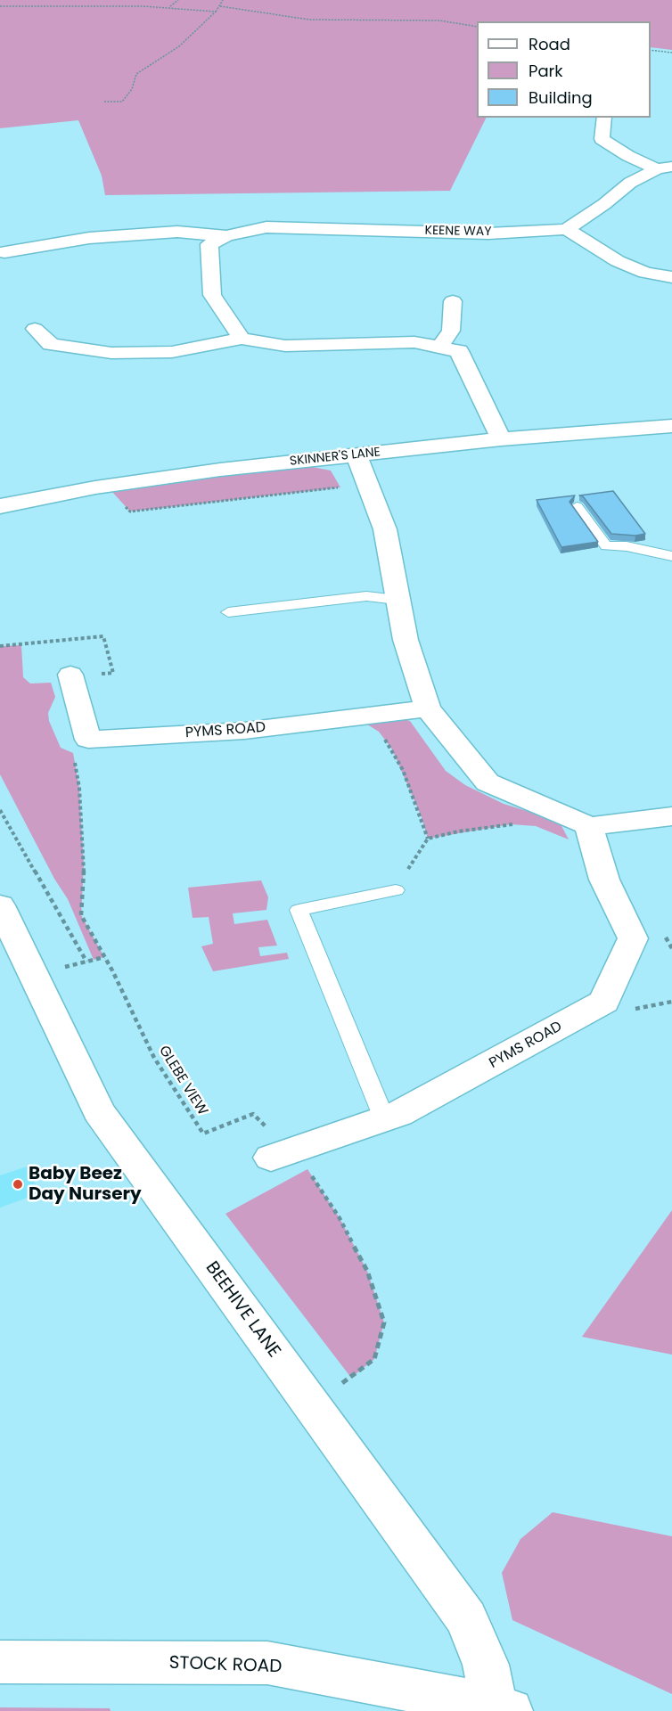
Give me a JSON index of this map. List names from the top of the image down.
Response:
{
  "streets": {
    "street": [
      "KEENE WAY",
      "SKINNER'S LANE",
      "PYMS ROAD",
      "BEEHIVE LANE",
      "STOCK ROAD"
    ],
    "path": ["GLEBE VIEW"]
  },
  "crossings": [
    ["PYMS ROAD", "GLEBE VIEW"],
    ["GLEBE VIEW", "BEEHIVE LANE"],
    ["BEEHIVE LANE", "STOCK ROAD"]
  ],
  "places": ["Baby Beez Day Nursery"],
  "legend": ["Road", "Park", "Building"]
}
